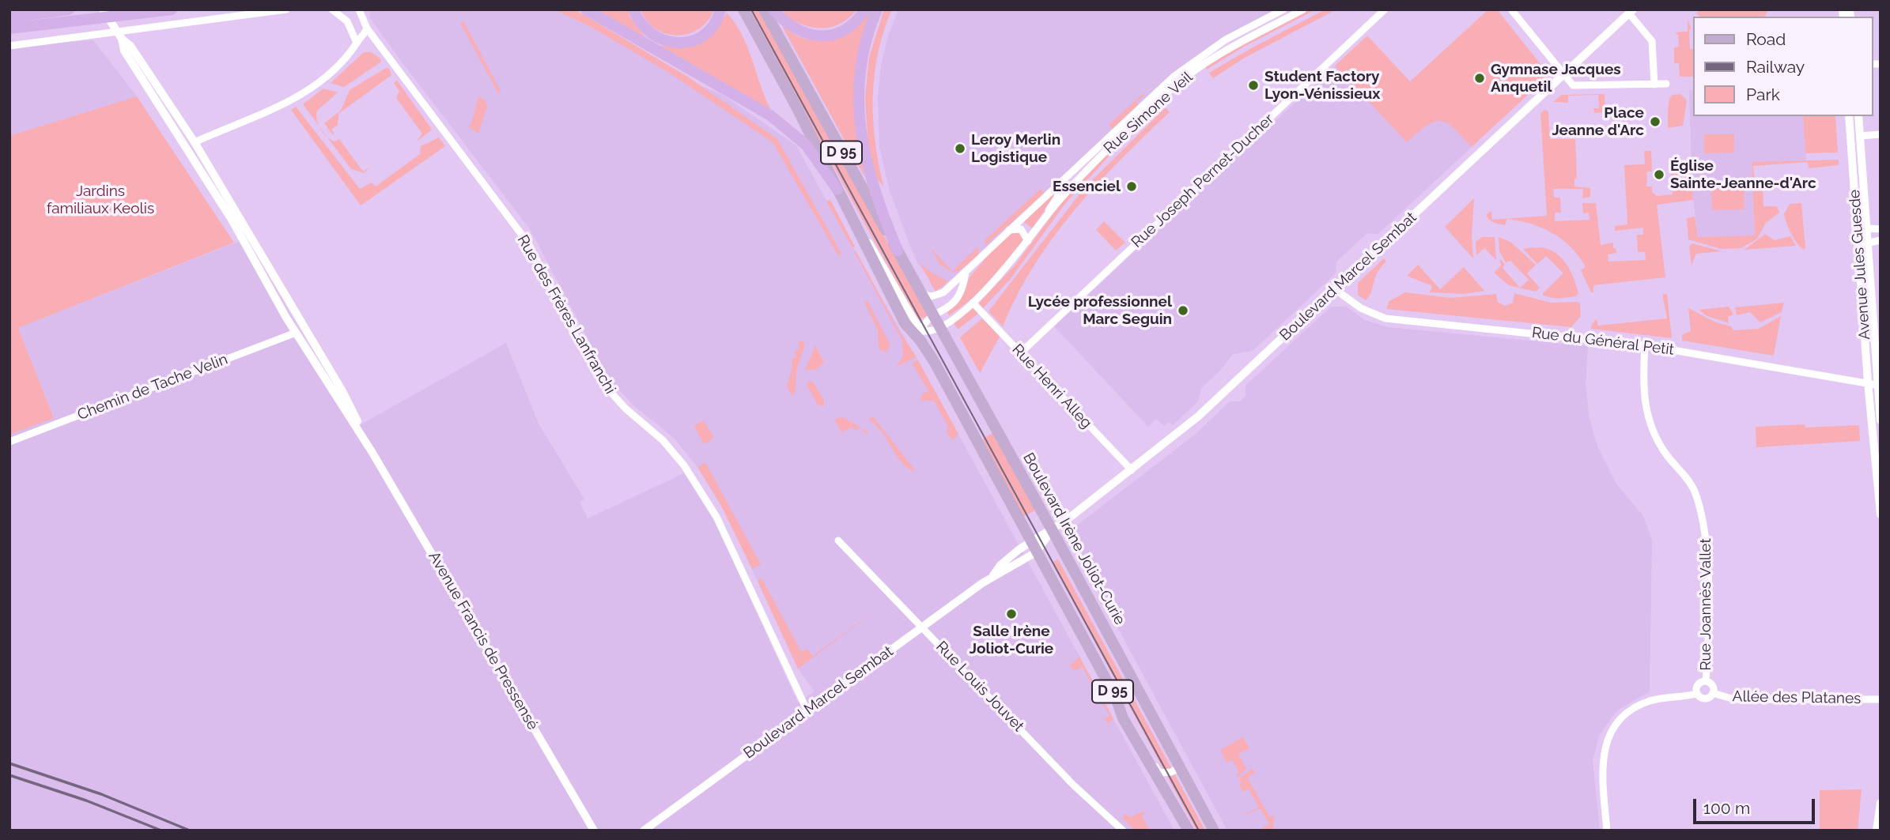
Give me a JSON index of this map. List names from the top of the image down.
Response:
{
  "streets": {
    "main road": ["D 95", "Boulevard Irène Joliot-Curie"],
    "street": [
      "Rue Simone Veil",
      "Rue Joseph Pernet-Ducher",
      "Avenue Jules Guesde",
      "Boulevard Marcel Sembat",
      "Rue des Frères Lanfranchi",
      "Rue du Général Petit",
      "Rue Henri Alleg",
      "Chemin de Tache Velin",
      "Rue Joannès Vallet",
      "Avenue Francis de Pressensé",
      "Rue Louis Jouvet",
      "Allée des Platanes"
    ]
  },
  "crossings": [
    ["Rue Simone Veil", "Rue Henri Alleg"],
    ["Rue Simone Veil", "Boulevard Irène Joliot-Curie"],
    ["D 95", "Boulevard Marcel Sembat"],
    ["Rue Joseph Pernet-Ducher", "Rue Henri Alleg"],
    ["Avenue Jules Guesde", "Rue du Général Petit"],
    ["Boulevard Marcel Sembat", "Rue des Frères Lanfranchi"],
    ["Boulevard Marcel Sembat", "Rue du Général Petit"],
    ["Boulevard Marcel Sembat", "Rue Henri Alleg"],
    ["Boulevard Marcel Sembat", "Boulevard Irène Joliot-Curie"],
    ["Boulevard Marcel Sembat", "Rue Louis Jouvet"],
    ["Rue du Général Petit", "Rue Joannès Vallet"],
    ["Chemin de Tache Velin", "Avenue Francis de Pressensé"],
    ["Rue Joannès Vallet", "Allée des Platanes"]
  ],
  "parks": ["Jardins familiaux Keolis"],
  "places": [
    "Gymnase Jacques Anquetil",
    "Student Factory Lyon-Vénissieux",
    "Place Jeanne d'Arc",
    "Leroy Merlin Logistique",
    "Église Sainte-Jeanne-d'Arc",
    "Essenciel",
    "Lycée professionnel Marc Seguin",
    "Salle Irène Joliot-Curie"
  ],
  "legend": ["Road", "Railway", "Park"],
  "scale_bar": "100 m"
}
